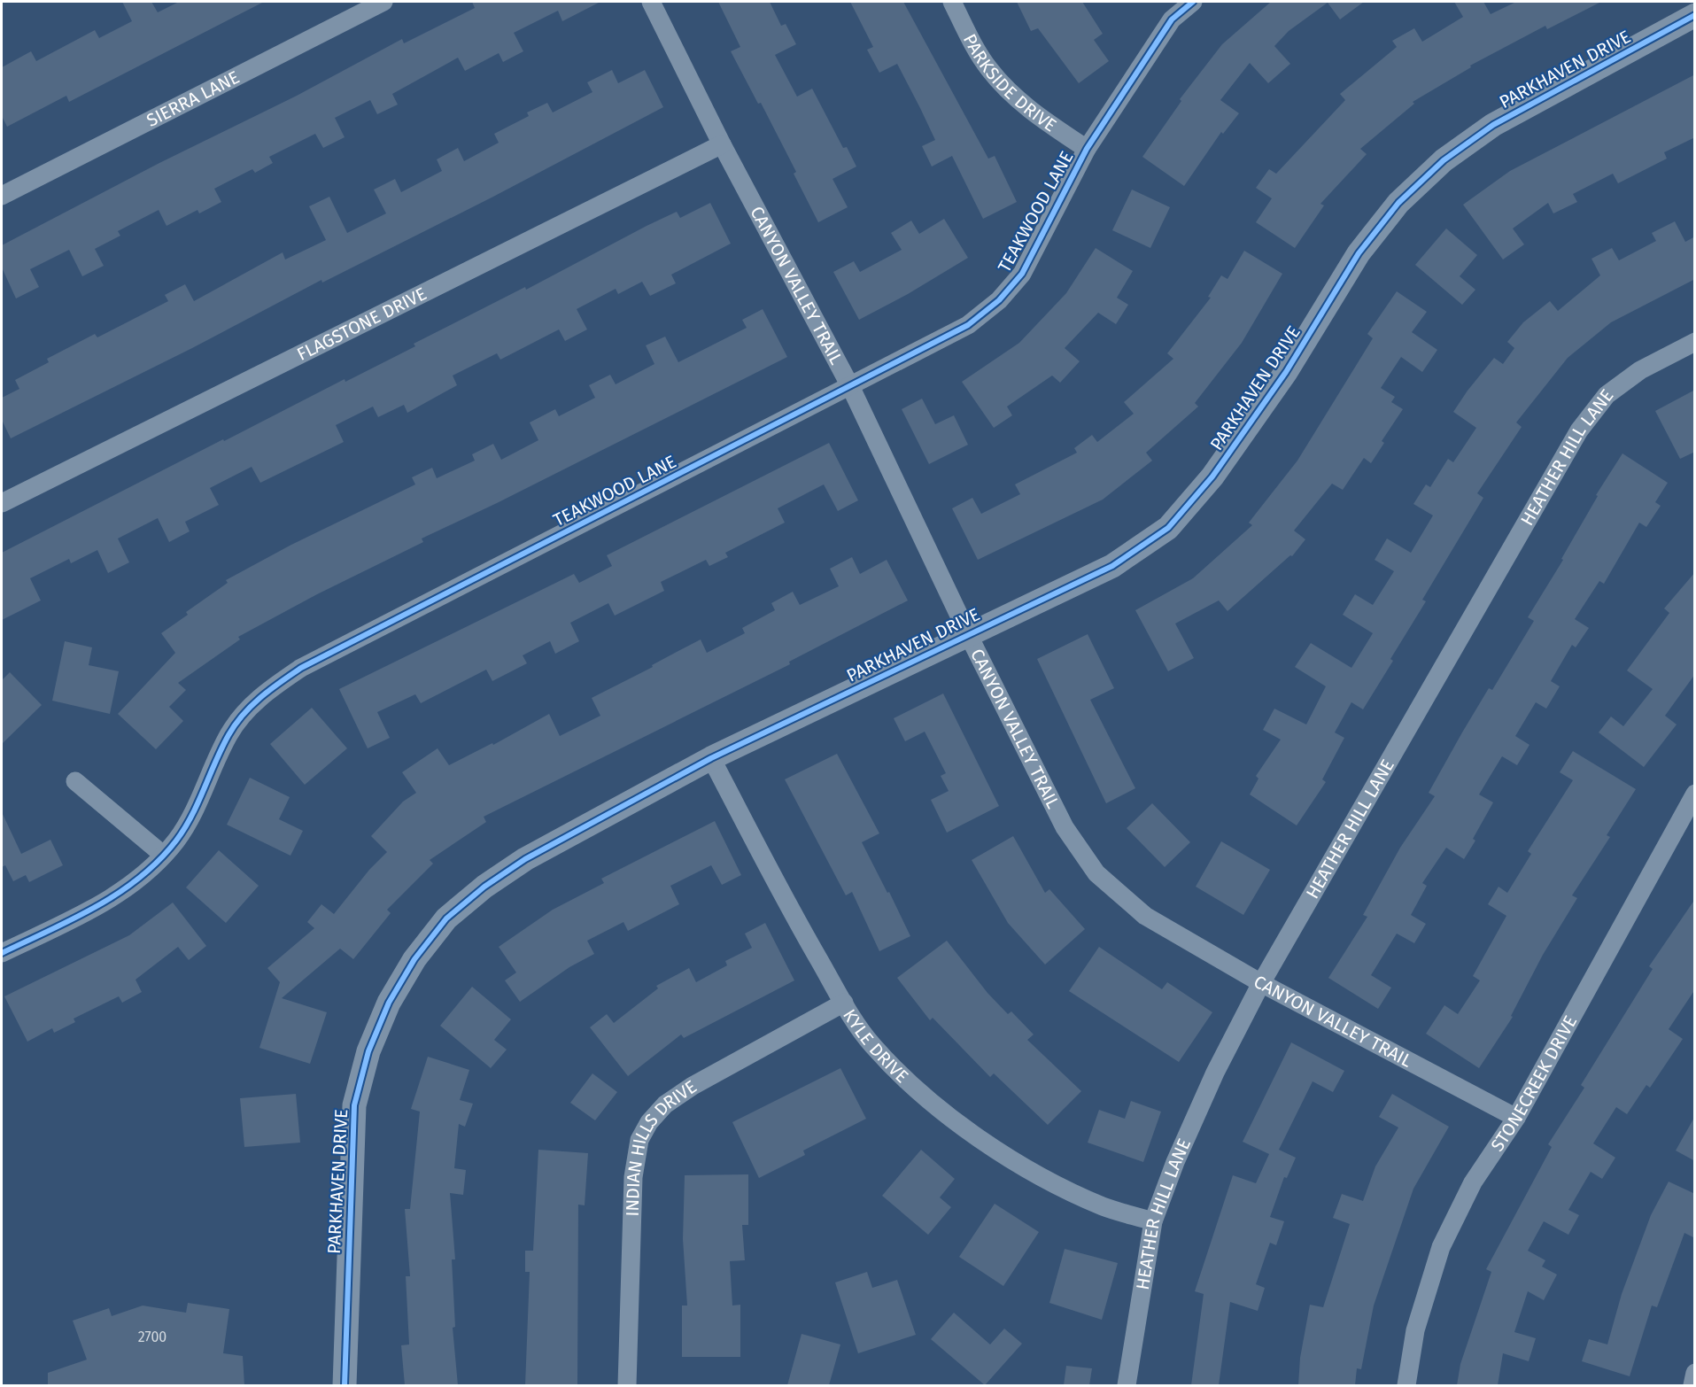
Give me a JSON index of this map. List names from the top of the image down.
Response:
{
  "streets": {
    "street": [
      "PARKHAVEN DRIVE",
      "PARKSIDE DRIVE",
      "SIERRA LANE",
      "TEAKWOOD LANE",
      "CANYON VALLEY TRAIL",
      "FLAGSTONE DRIVE",
      "HEATHER HILL LANE",
      "KYLE DRIVE",
      "STONECREEK DRIVE",
      "INDIAN HILLS DRIVE"
    ]
  },
  "crossings": [
    ["PARKHAVEN DRIVE", "CANYON VALLEY TRAIL"],
    ["PARKHAVEN DRIVE", "KYLE DRIVE"],
    ["PARKSIDE DRIVE", "TEAKWOOD LANE"],
    ["TEAKWOOD LANE", "CANYON VALLEY TRAIL"],
    ["CANYON VALLEY TRAIL", "FLAGSTONE DRIVE"],
    ["CANYON VALLEY TRAIL", "HEATHER HILL LANE"],
    ["CANYON VALLEY TRAIL", "STONECREEK DRIVE"],
    ["HEATHER HILL LANE", "KYLE DRIVE"],
    ["KYLE DRIVE", "INDIAN HILLS DRIVE"]
  ],
  "house_numbers": ["2700"]
}
